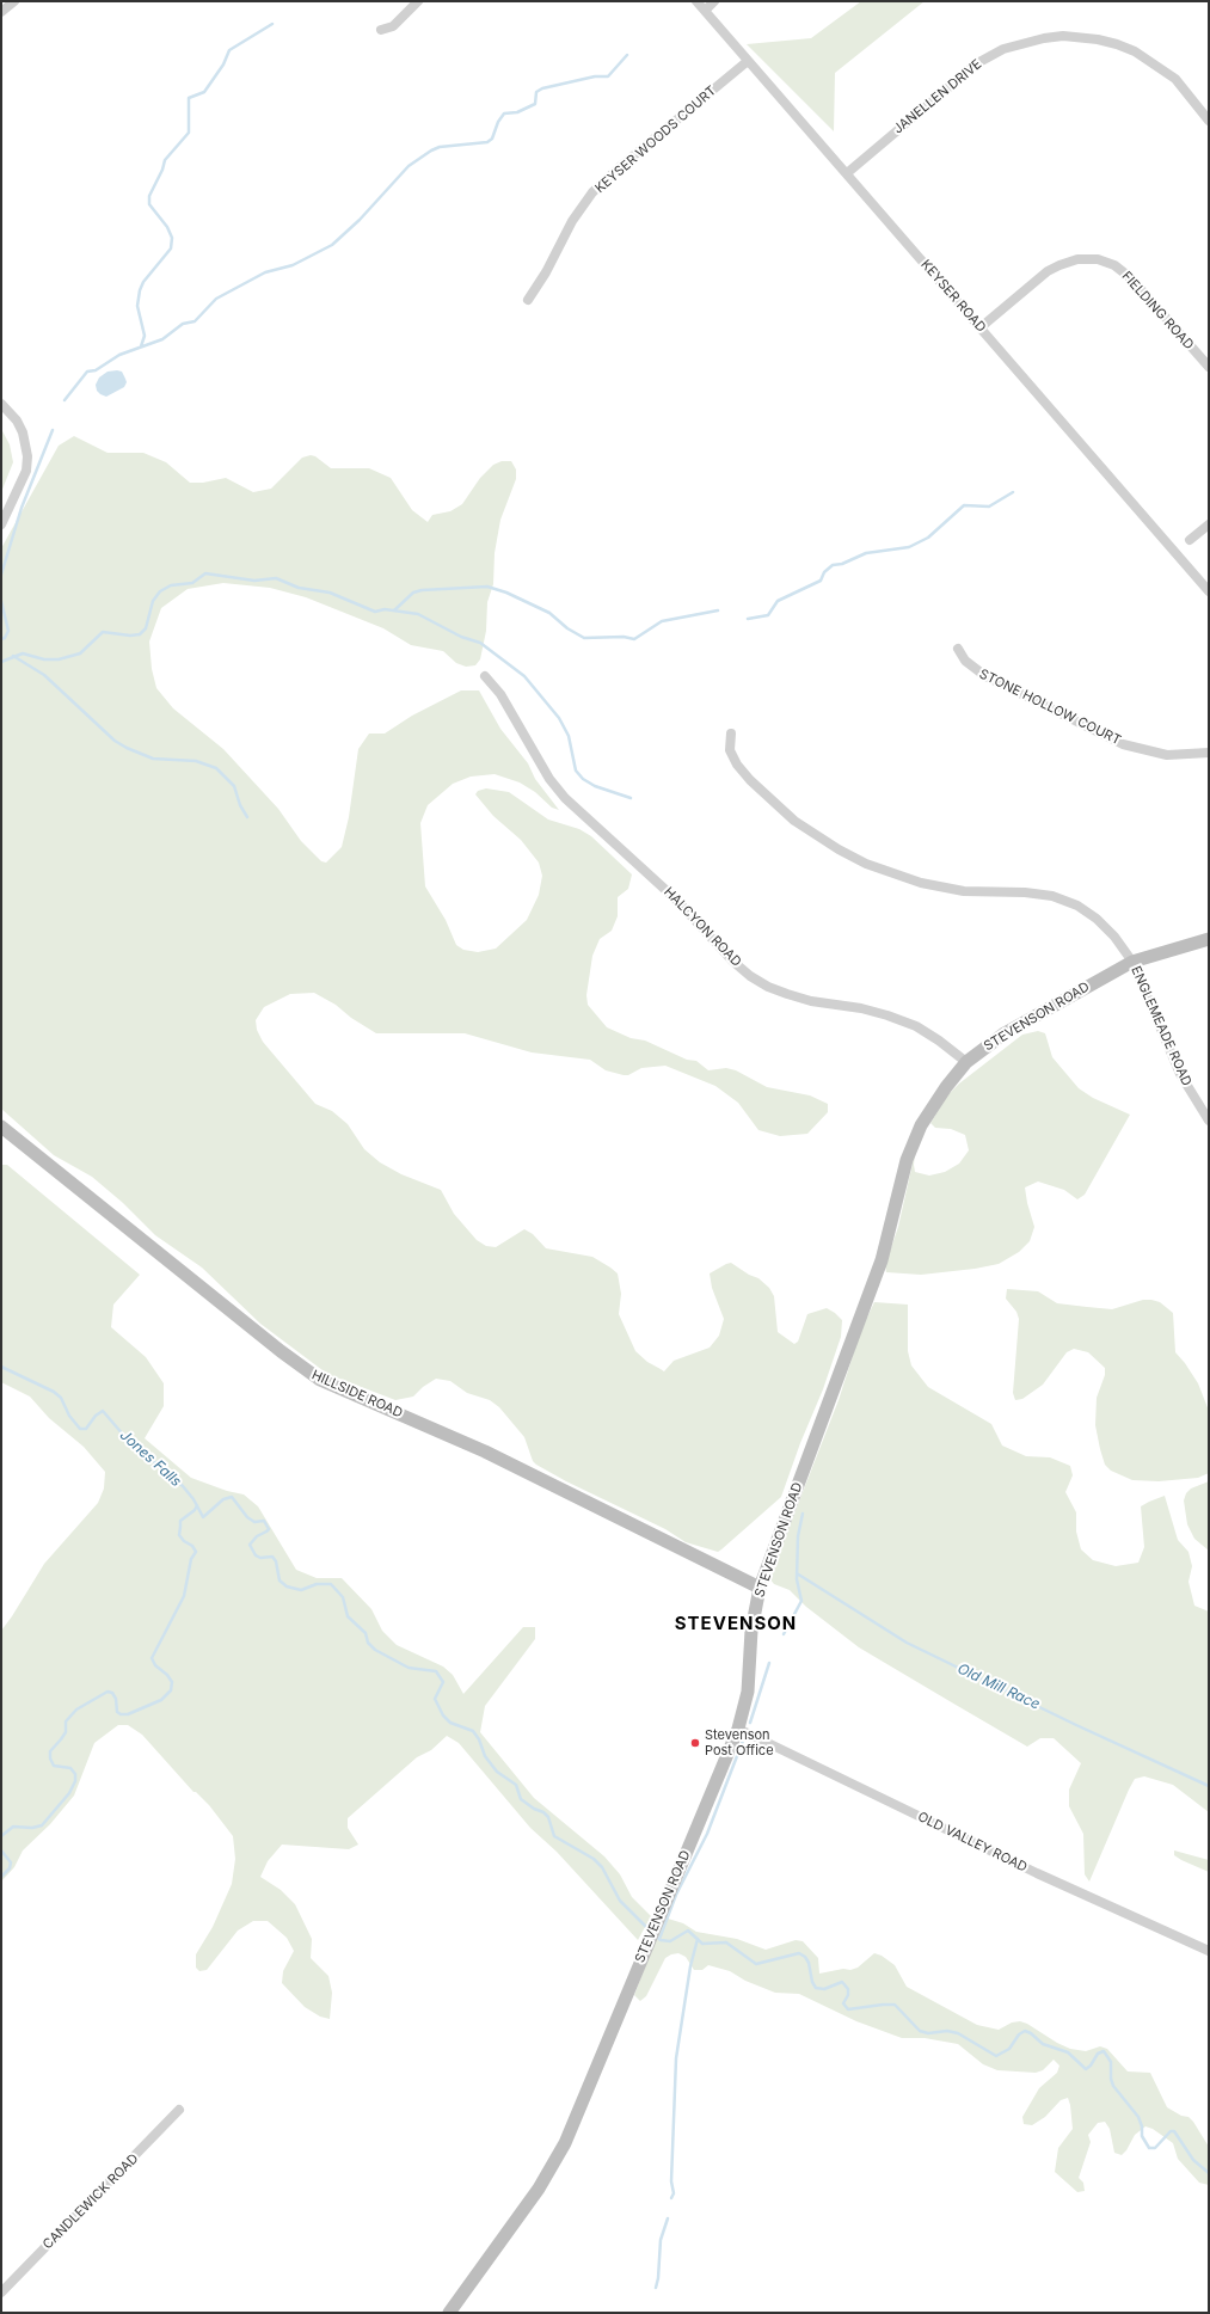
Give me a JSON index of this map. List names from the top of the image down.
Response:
{
  "streets": {
    "street": [
      "JANELLEN DRIVE",
      "KEYSER WOODS COURT",
      "KEYSER ROAD",
      "FIELDING ROAD",
      "STONE HOLLOW COURT",
      "HALCYON ROAD",
      "STEVENSON ROAD",
      "ENGLEMEADE ROAD",
      "HILLSIDE ROAD",
      "OLD VALLEY ROAD",
      "CANDLEWICK ROAD"
    ]
  },
  "crossings": [
    ["JANELLEN DRIVE", "KEYSER ROAD"],
    ["KEYSER WOODS COURT", "KEYSER ROAD"],
    ["KEYSER ROAD", "FIELDING ROAD"],
    ["HALCYON ROAD", "STEVENSON ROAD"],
    ["STEVENSON ROAD", "ENGLEMEADE ROAD"],
    ["STEVENSON ROAD", "HILLSIDE ROAD"],
    ["STEVENSON ROAD", "OLD VALLEY ROAD"]
  ],
  "districts": ["STEVENSON"],
  "water": ["Jones Falls", "Old Mill Race"],
  "places": ["Stevenson Post Office"]
}
